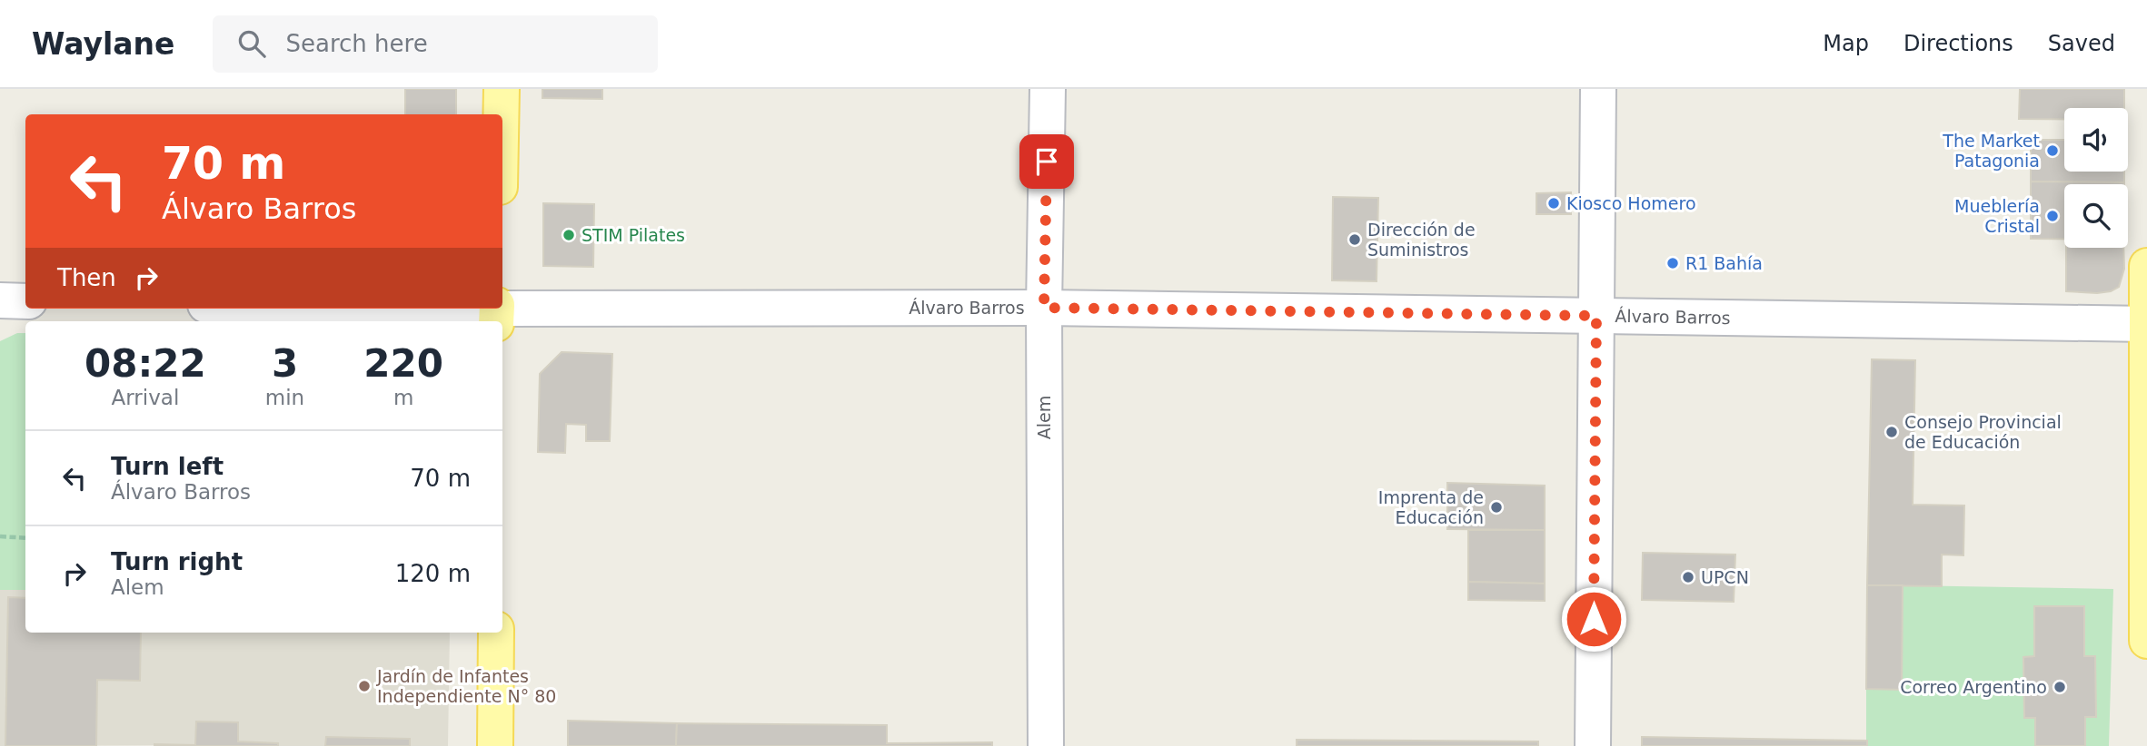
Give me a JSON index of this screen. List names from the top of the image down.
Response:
{
  "streets": {
    "street": ["Álvaro Barros", "Alem"]
  },
  "crossings": [
    ["Álvaro Barros", "Alem"]
  ],
  "places": [
    "The Market Patagonia",
    "Kiosco Homero",
    "Mueblería Cristal",
    "STIM Pilates",
    "Dirección de Suministros",
    "R1 Bahía",
    "Consejo Provincial de Educación",
    "Imprenta de Educación",
    "UPCN",
    "Jardín de Infantes Independiente N° 80",
    "Correo Argentino"
  ],
  "page": {
    "header": "Waylane",
    "search": "Search here",
    "nav": ["Map", "Directions", "Saved"],
    "turn": ["70 m", "Álvaro Barros"],
    "then": "Then",
    "eta": [
      "08:22",
      "Arrival",
      "3",
      "min",
      "220",
      "m"
    ],
    "list": [
      {
        "name": "Turn left",
        "note": "Álvaro Barros",
        "value": "70 m"
      },
      {
        "name": "Turn right",
        "note": "Alem",
        "value": "120 m"
      }
    ]
  }
}
